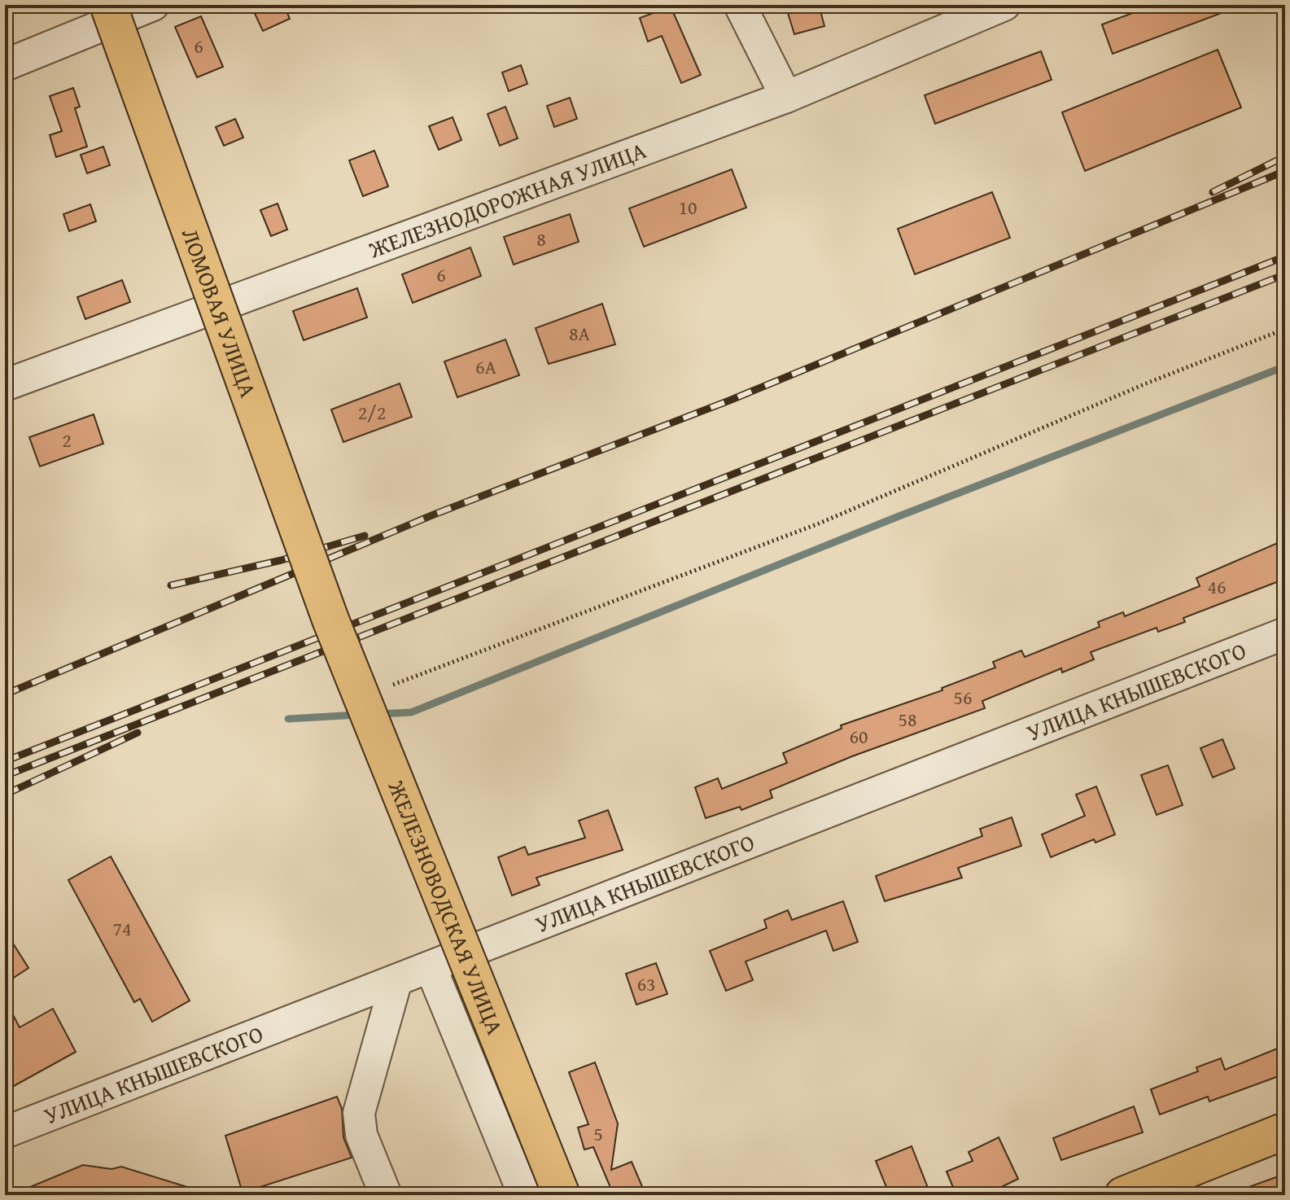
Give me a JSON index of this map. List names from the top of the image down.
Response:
{
  "streets": {
    "main road": ["ЛОМОВАЯ УЛИЦА", "ЖЕЛЕЗНОВОДСКАЯ УЛИЦА"],
    "street": ["ЖЕЛЕЗНОДОРОЖНАЯ УЛИЦА", "УЛИЦА КНЫШЕВСКОГО"]
  },
  "crossings": [
    ["ЛОМОВАЯ УЛИЦА", "ЖЕЛЕЗНОВОДСКАЯ УЛИЦА"]
  ],
  "house_numbers": [
    "6",
    "10",
    "8",
    "6",
    "8А",
    "6А",
    "2/2",
    "2",
    "46",
    "56",
    "58",
    "60",
    "74",
    "63",
    "5"
  ]
}
